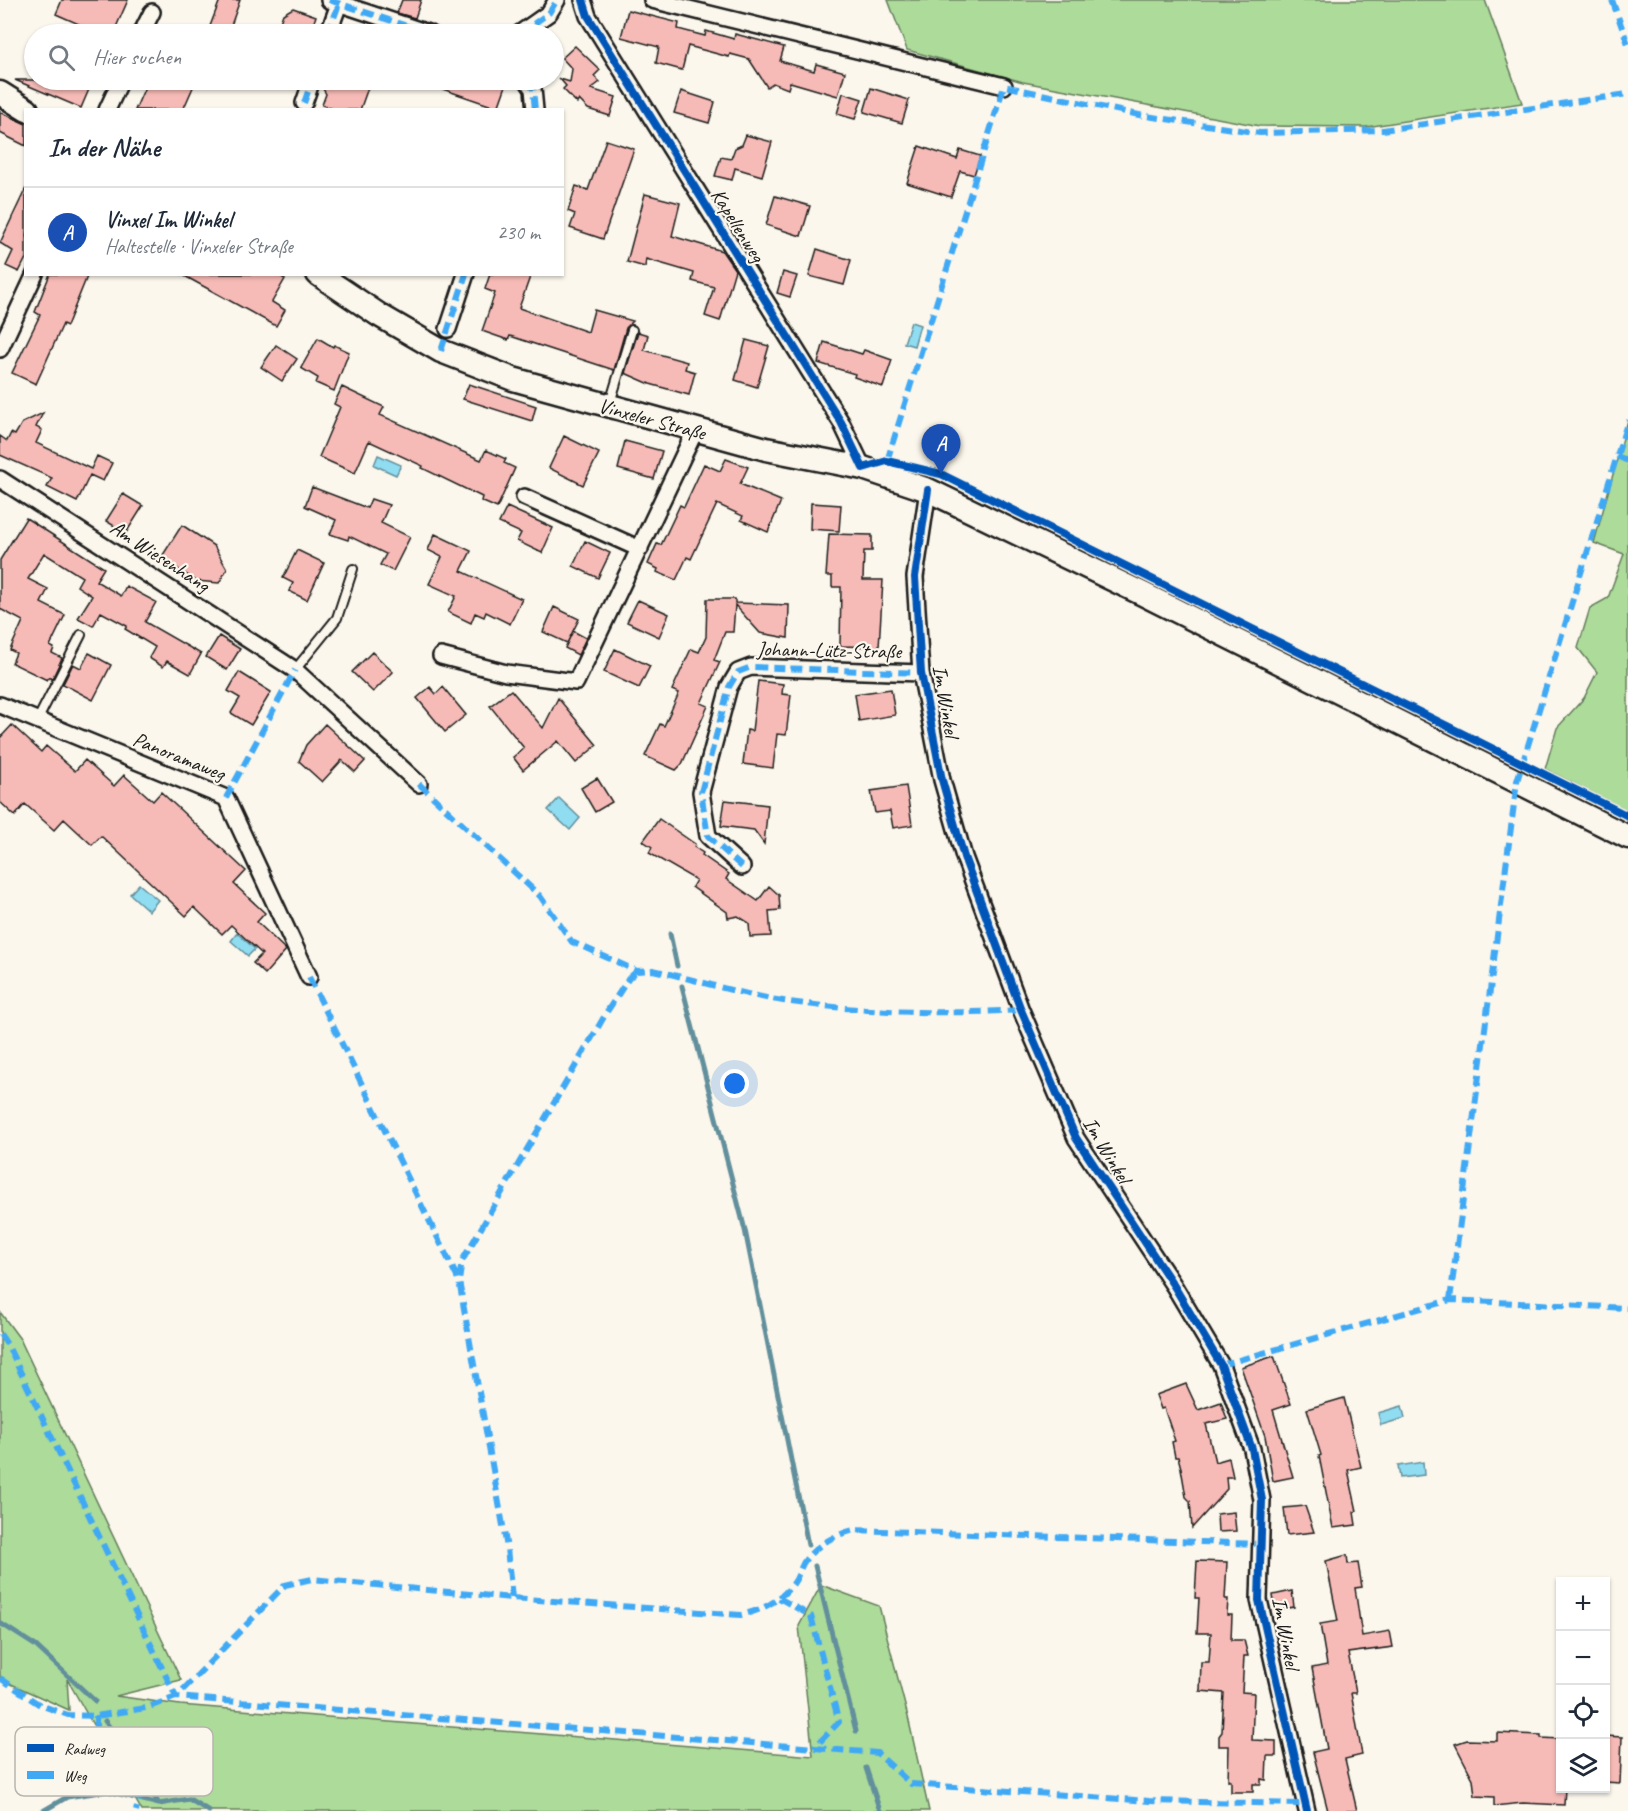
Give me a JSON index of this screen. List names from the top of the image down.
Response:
{
  "streets": {
    "main road": ["Vinxeler Straße"],
    "street": [
      "Kapellenweg",
      "Am Wiesenhang",
      "Johann-Lütz-Straße",
      "Im Winkel",
      "Panoramaweg"
    ]
  },
  "crossings": [
    ["Kapellenweg", "Vinxeler Straße"],
    ["Vinxeler Straße", "Im Winkel"],
    ["Johann-Lütz-Straße", "Im Winkel"]
  ],
  "legend": ["Radweg", "Weg"],
  "page": {
    "search": "Hier suchen",
    "heading": "In der Nähe",
    "list": [
      {
        "mark": "A",
        "name": "Vinxel Im Winkel",
        "note": "Haltestelle · Vinxeler Straße",
        "value": "230 m"
      }
    ],
    "pins": "A",
    "map_buttons": ["+", "−"]
  }
}
